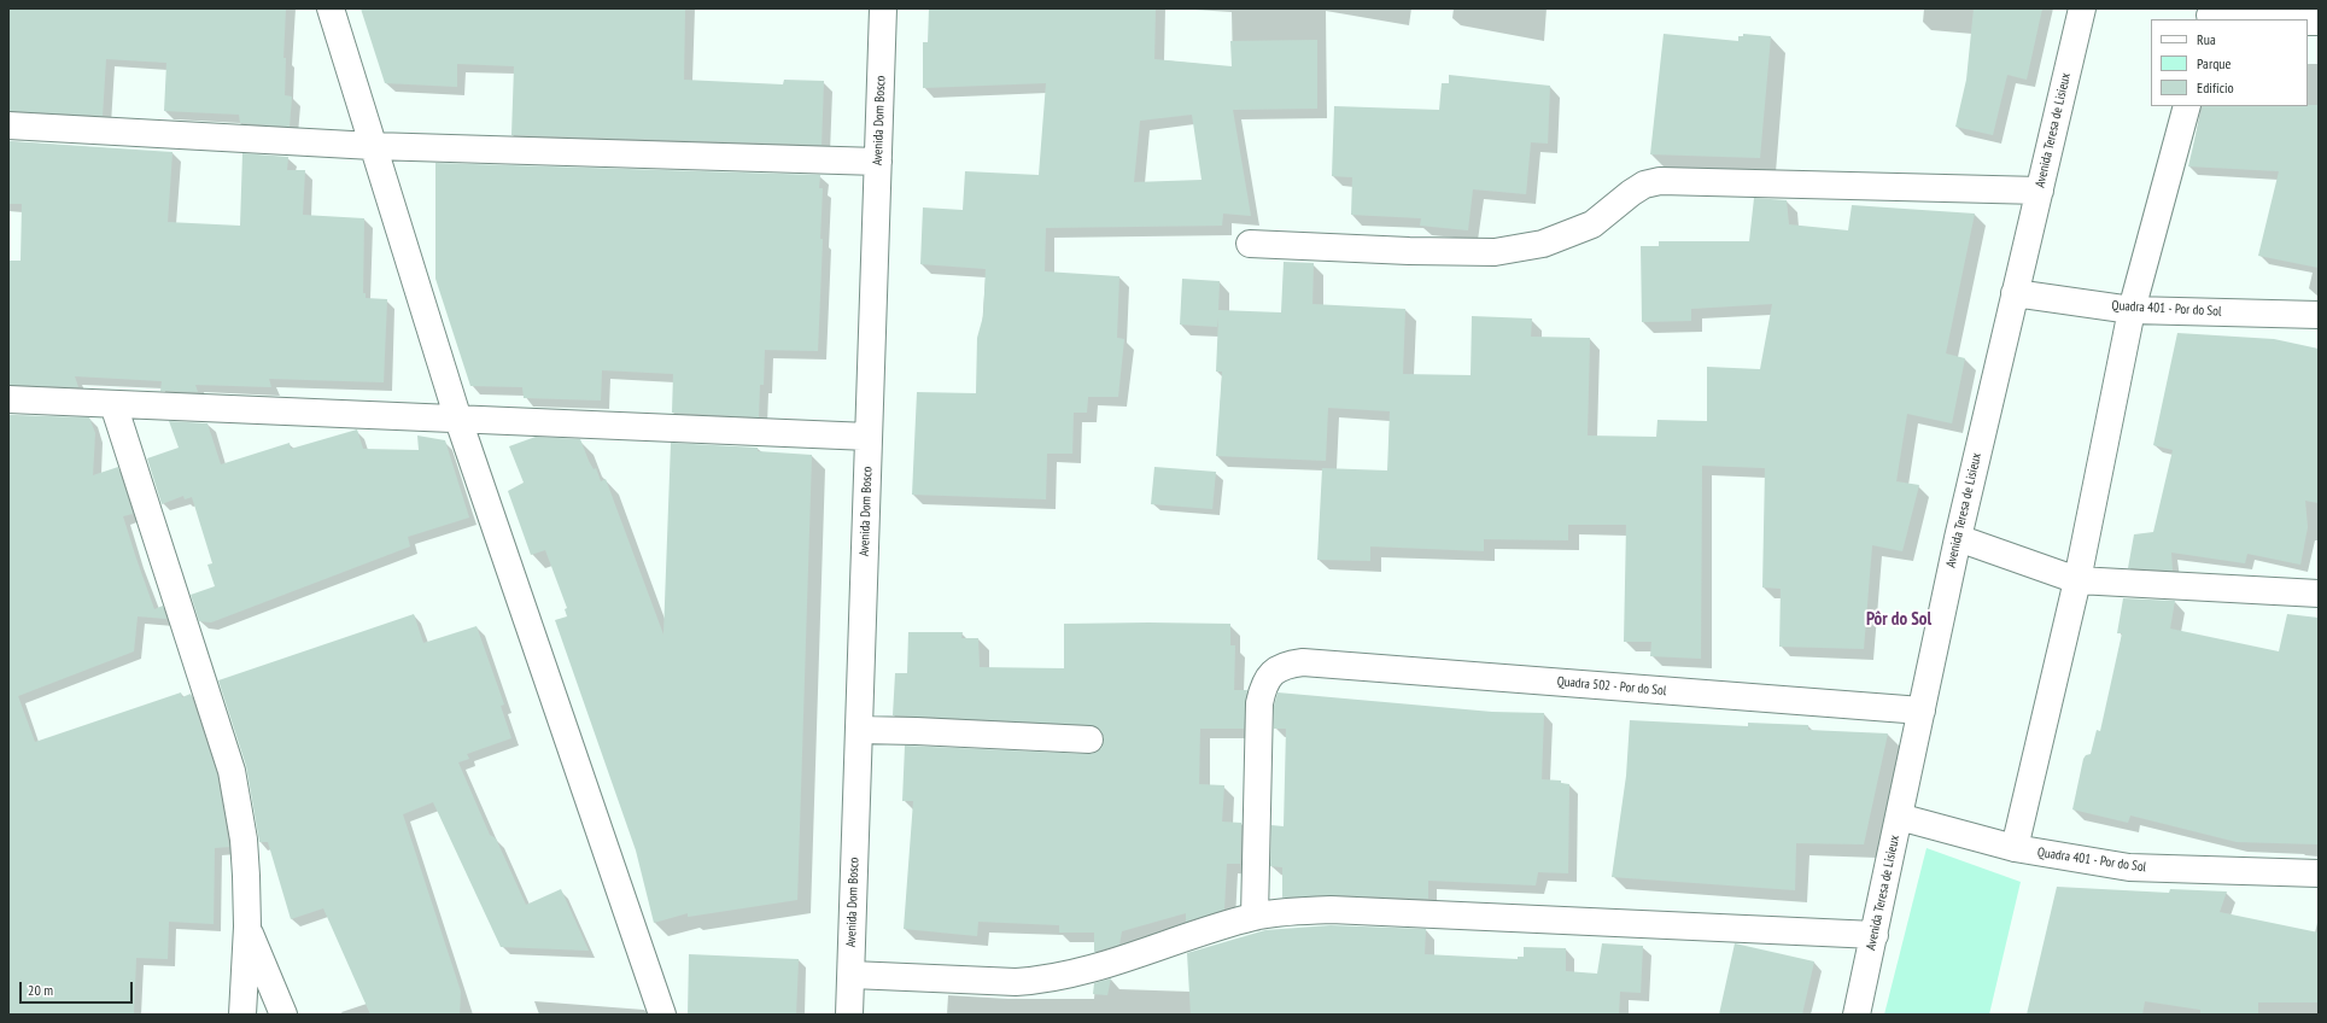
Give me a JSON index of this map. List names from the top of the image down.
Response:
{
  "streets": {
    "street": [
      "Avenida Dom Bosco",
      "Avenida Teresa de Lisieux",
      "Quadra 401 - Por do Sol",
      "Quadra 502 - Por do Sol"
    ]
  },
  "crossings": [
    ["Avenida Teresa de Lisieux", "Quadra 401 - Por do Sol"],
    ["Avenida Teresa de Lisieux", "Quadra 502 - Por do Sol"]
  ],
  "districts": ["Pôr do Sol"],
  "legend": ["Rua", "Parque", "Edifício"],
  "scale_bar": "20 m"
}
